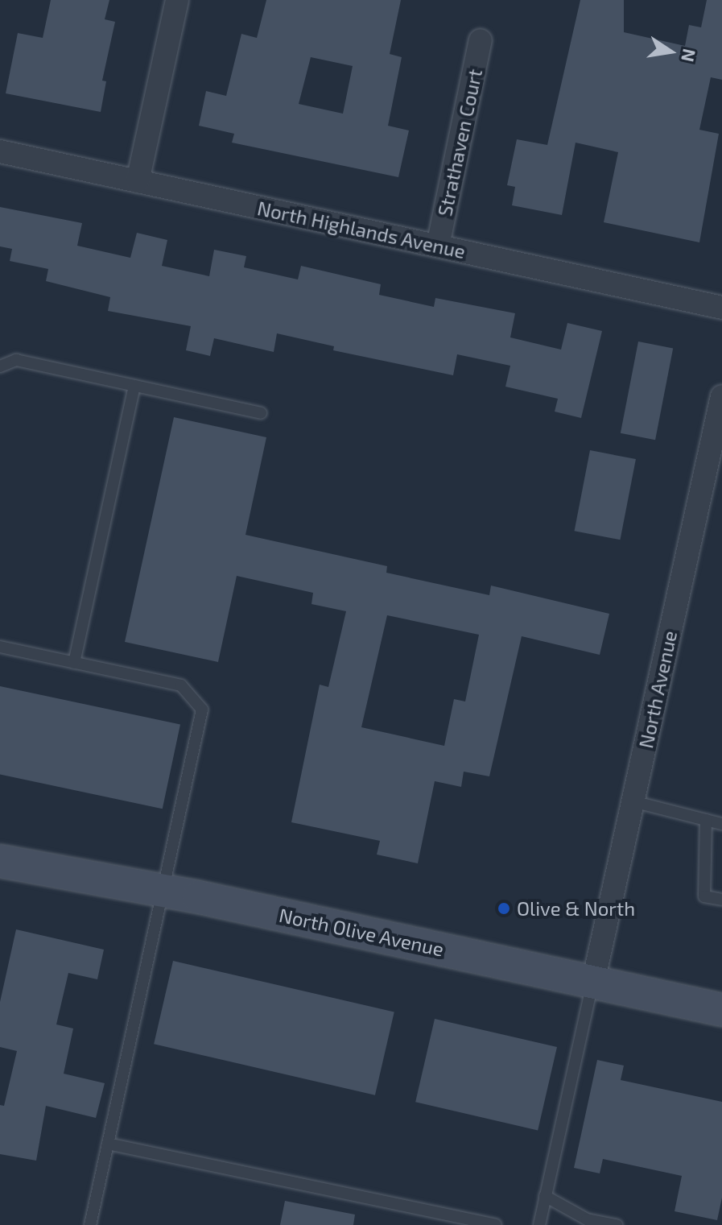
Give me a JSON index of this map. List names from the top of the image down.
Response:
{
  "streets": {
    "street": [
      "Strathaven Court",
      "North Highlands Avenue",
      "North Avenue",
      "North Olive Avenue"
    ]
  },
  "crossings": [
    ["Strathaven Court", "North Highlands Avenue"],
    ["North Avenue", "North Olive Avenue"]
  ],
  "places": ["Olive & North"],
  "north": "right"
}
